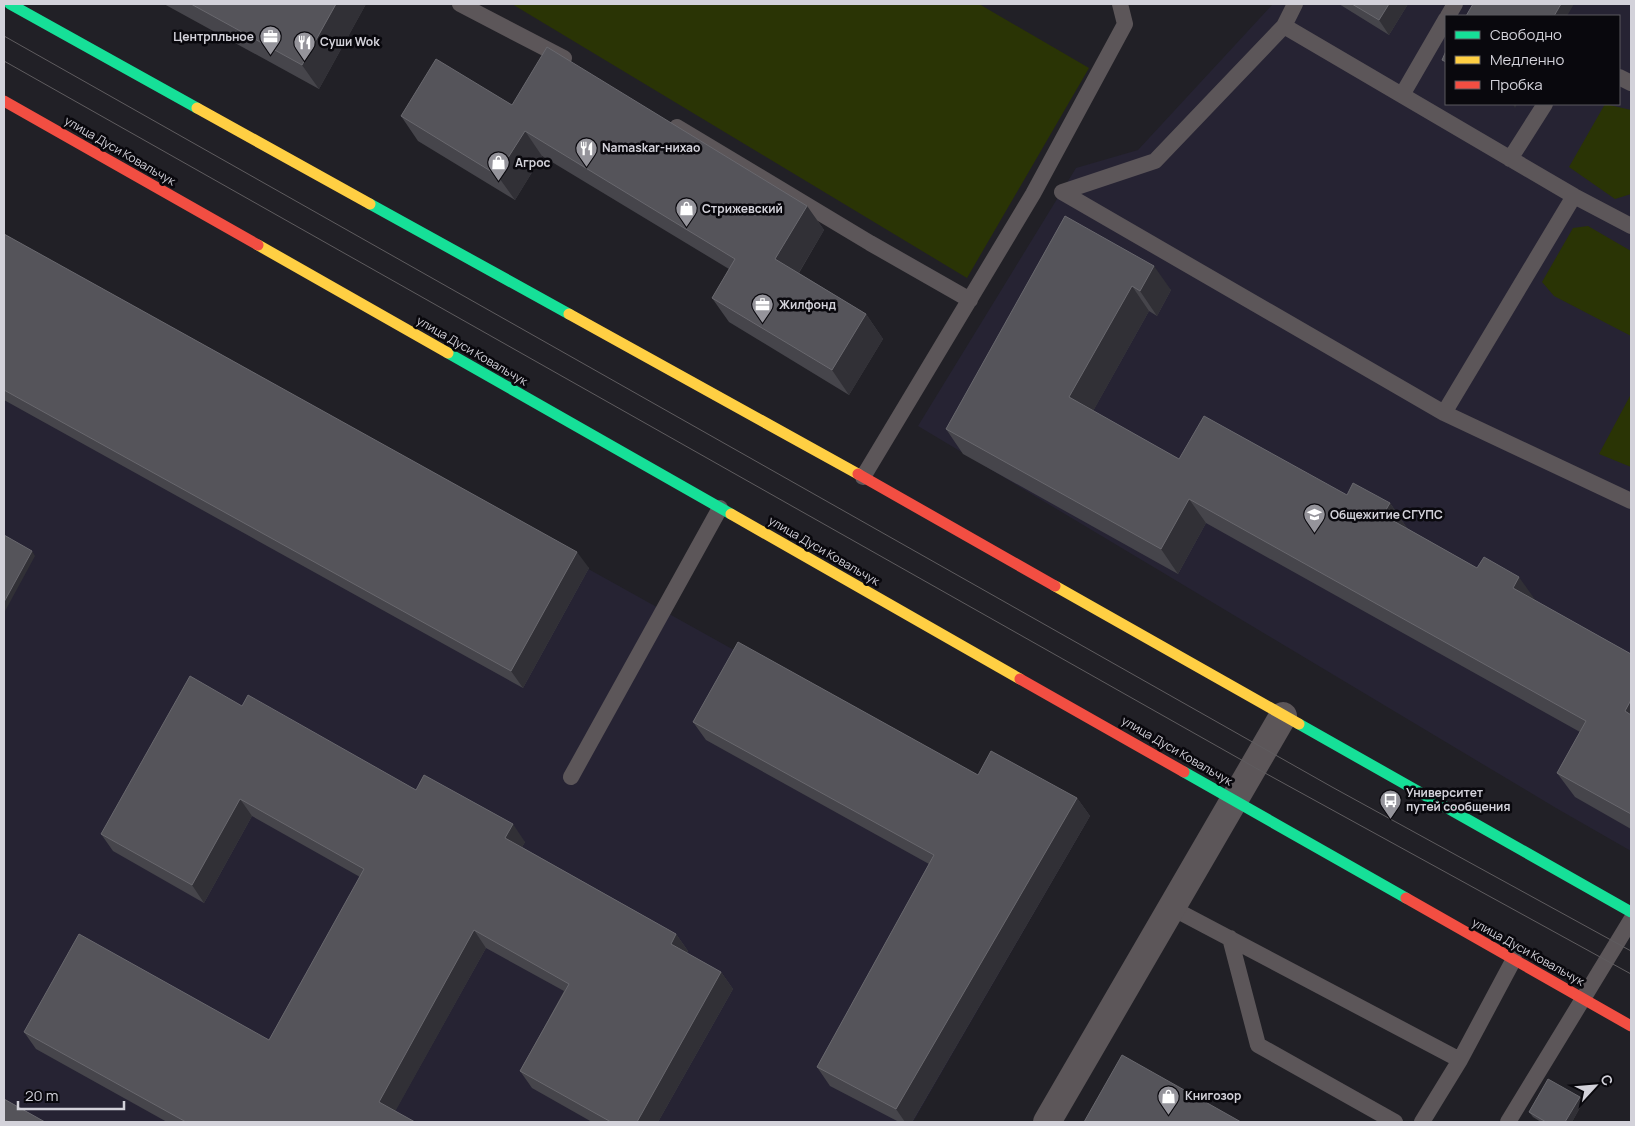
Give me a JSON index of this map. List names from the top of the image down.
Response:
{
  "streets": {
    "main road": ["улица Дуси Ковальчук"]
  },
  "places": {
    "office": ["Центрпльное", "Жилфонд"],
    "restaurant": ["Суши Wok", "Namaskar-нихао"],
    "shop": ["Агрос", "Стрижевский", "Книгозор"],
    "school or university": ["Общежитие СГУПС"],
    "bus stop": ["Университет путей сообщения"]
  },
  "legend": ["Свободно", "Медленно", "Пробка"],
  "scale_bar": "20 m",
  "north": "top right"
}
